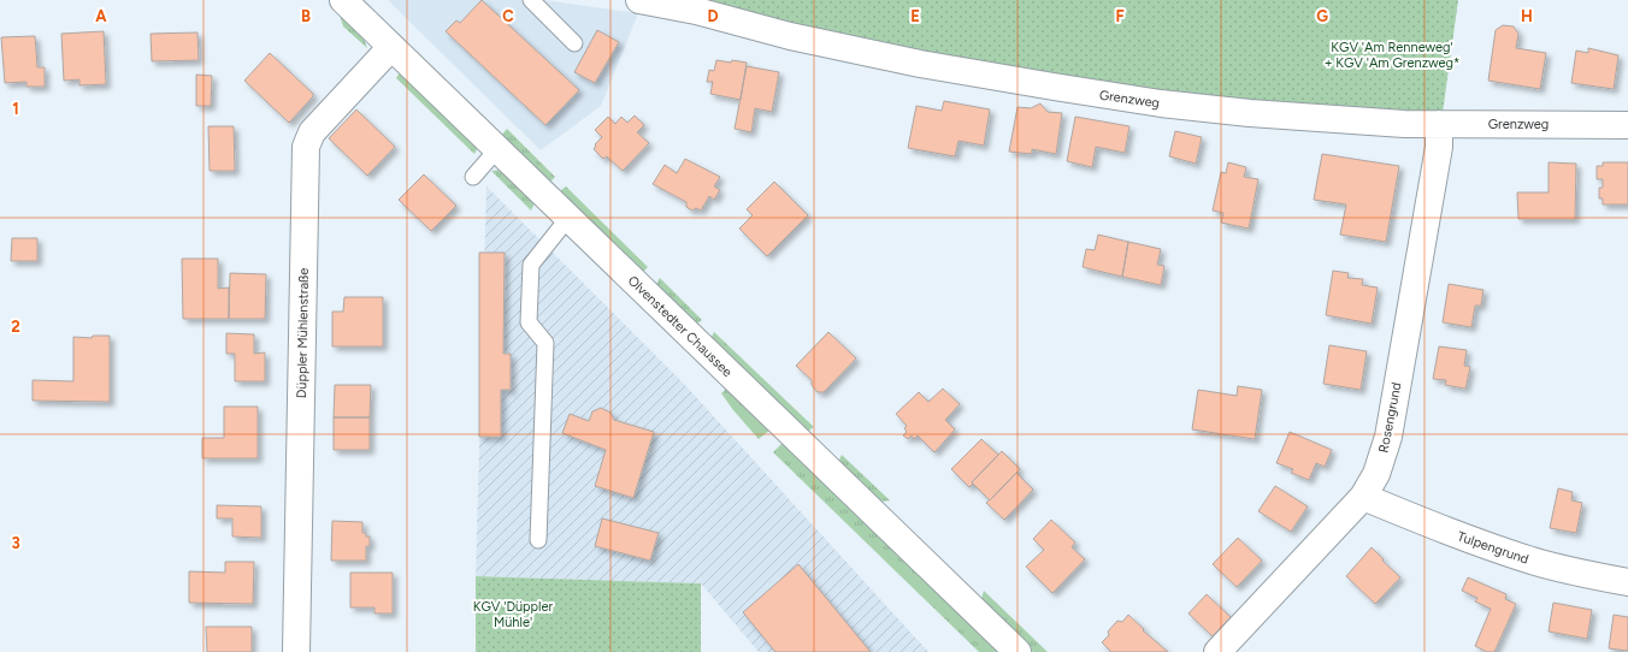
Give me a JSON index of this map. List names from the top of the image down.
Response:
{
  "streets": {
    "street": [
      "Grenzweg",
      "Olvenstedter Chaussee",
      "Düppler Mühlenstraße",
      "Rosengrund",
      "Tulpengrund"
    ]
  },
  "crossings": [
    ["Grenzweg", "Rosengrund"],
    ["Olvenstedter Chaussee", "Düppler Mühlenstraße"],
    ["Rosengrund", "Tulpengrund"]
  ],
  "parks": ["KGV 'Am Renneweg' + KGV 'Am Grenzweg*", "KGV 'Düppler Mühle'"],
  "grid": {
    "columns": [
      "A",
      "B",
      "C",
      "D",
      "E",
      "F",
      "G",
      "H"
    ],
    "rows": ["1", "2", "3"]
  }
}
